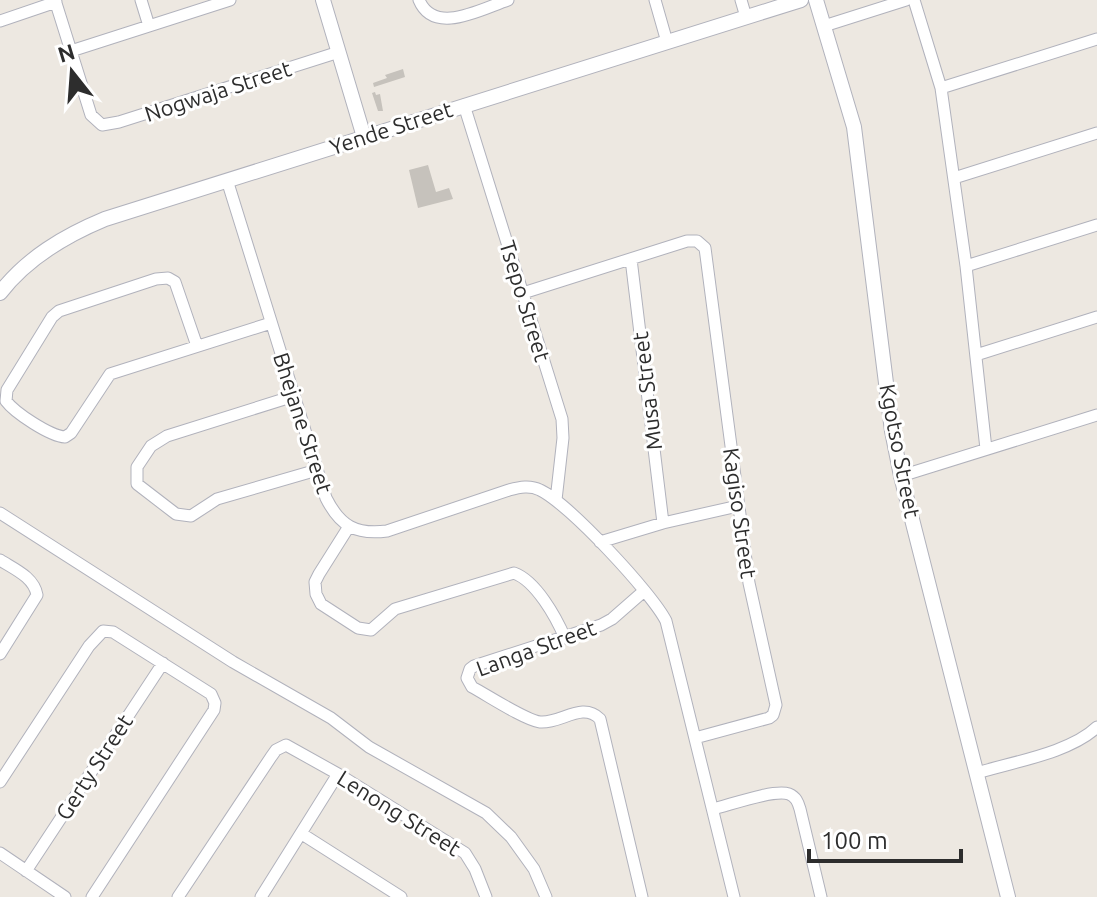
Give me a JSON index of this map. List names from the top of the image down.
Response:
{
  "streets": {
    "street": [
      "Nogwaja Street",
      "Yende Street",
      "Tsepo Street",
      "Musa Street",
      "Bhejane Street",
      "Kgotso Street",
      "Kagiso Street",
      "Langa Street",
      "Gerty Street",
      "Lenong Street"
    ]
  },
  "crossings": [
    ["Yende Street", "Tsepo Street"],
    ["Yende Street", "Bhejane Street"],
    ["Musa Street", "Kagiso Street"]
  ],
  "scale_bar": "100 m",
  "north": "top"
}
